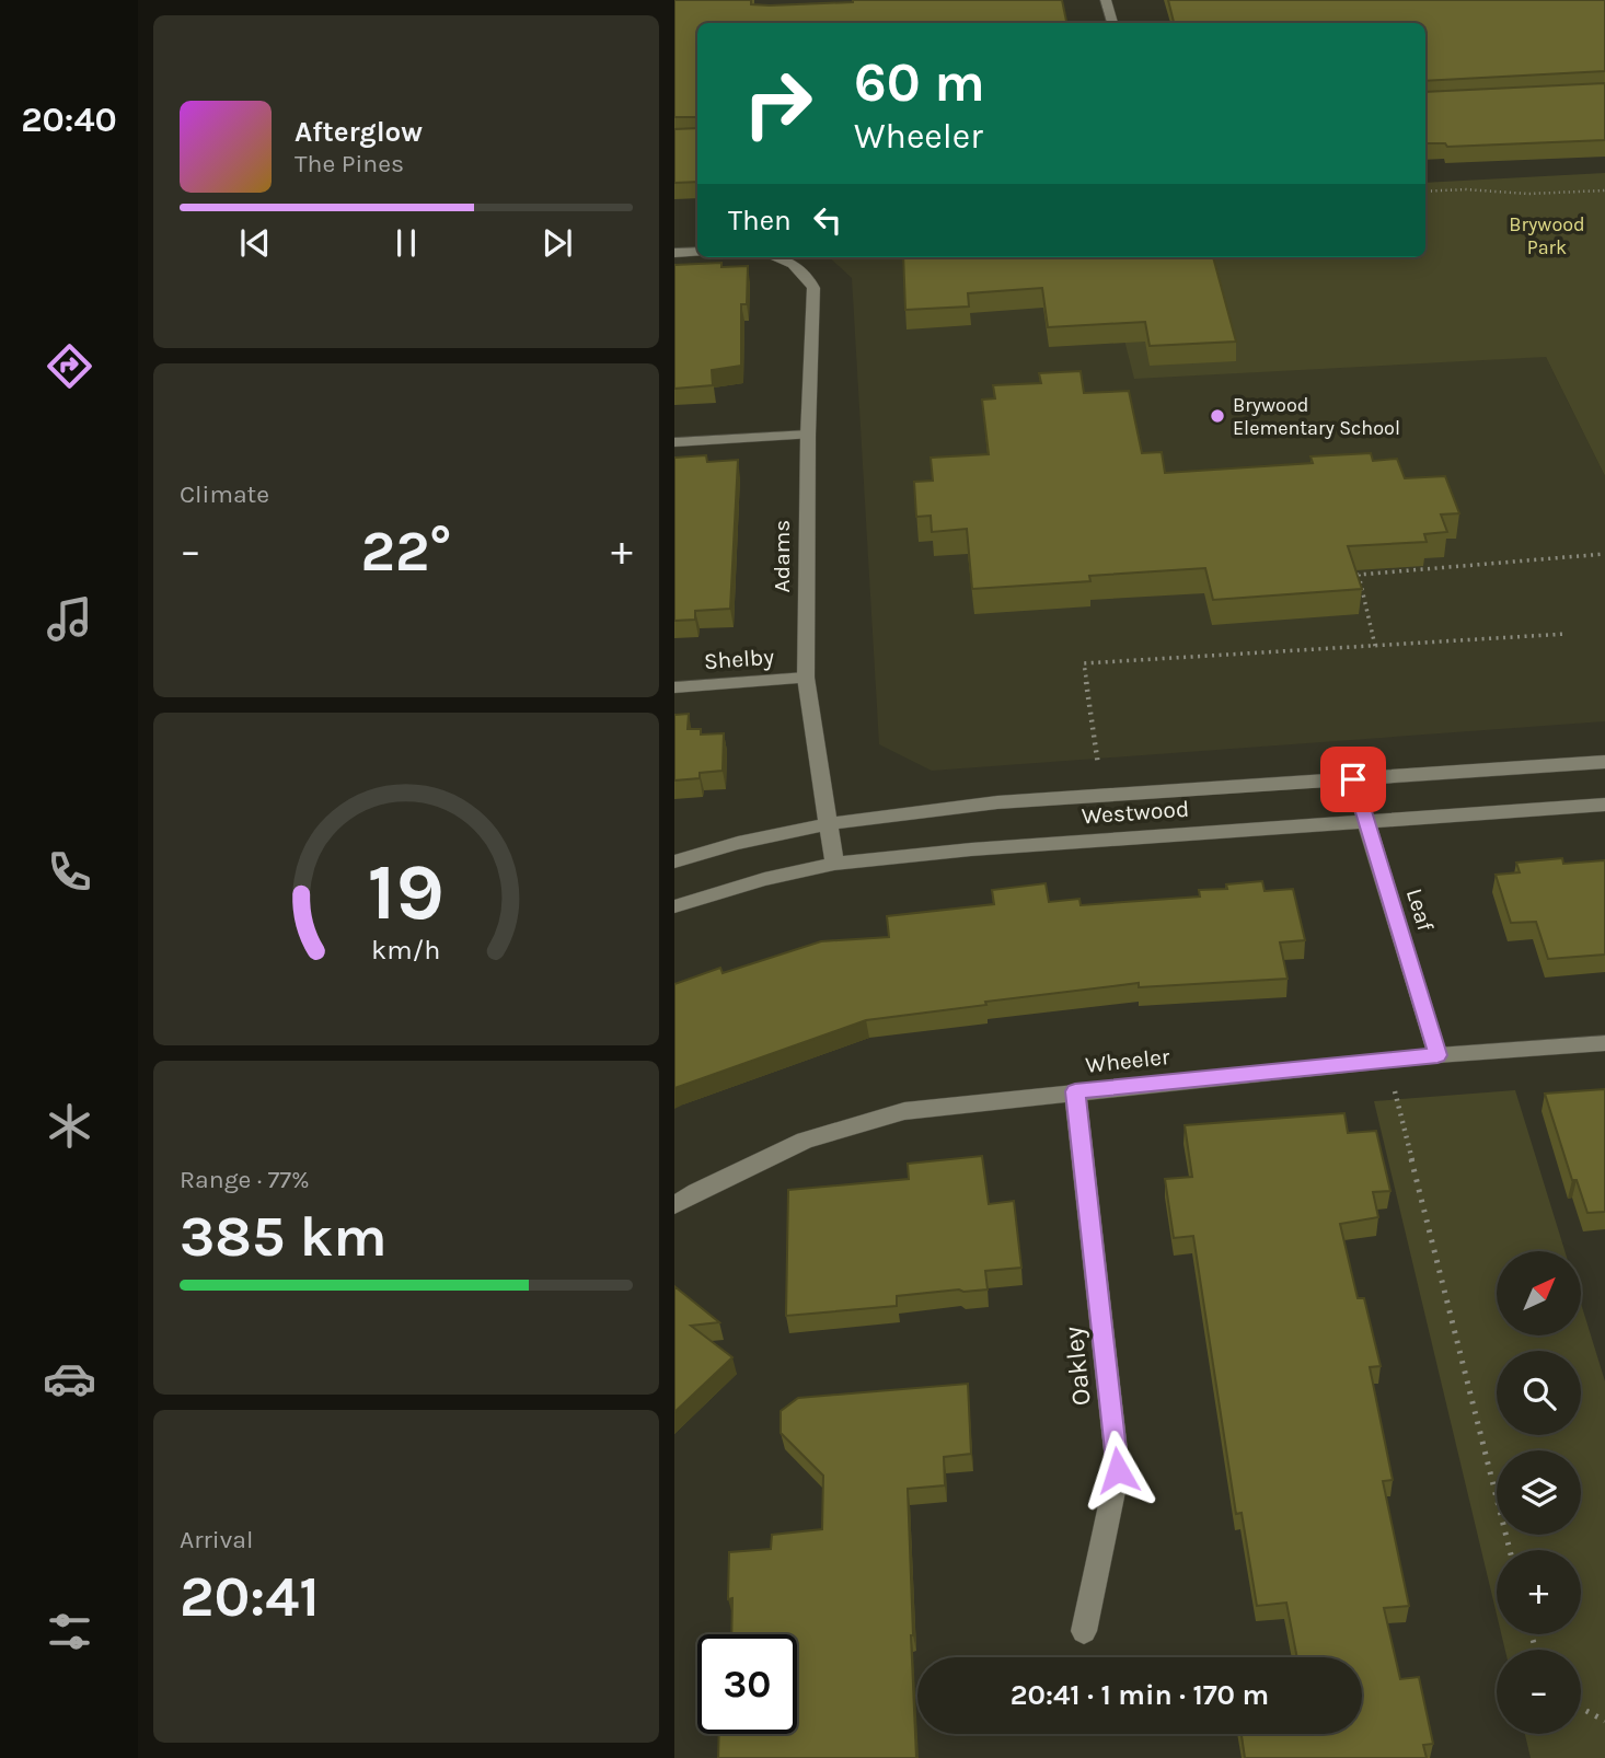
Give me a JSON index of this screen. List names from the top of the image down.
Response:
{
  "streets": {
    "street": [
      "Adams",
      "Shelby",
      "Westwood",
      "Leaf",
      "Wheeler",
      "Oakley"
    ]
  },
  "crossings": [
    ["Adams", "Shelby"],
    ["Adams", "Westwood"],
    ["Westwood", "Leaf"],
    ["Leaf", "Wheeler"],
    ["Wheeler", "Oakley"]
  ],
  "parks": ["Brywood Park"],
  "places": ["Brywood Elementary School"],
  "north": "top right",
  "page": {
    "tabs": "20:40",
    "turn": ["60 m", "Wheeler"],
    "song": ["Afterglow", "The Pines"],
    "then": "Then",
    "tile": [
      "Climate",
      ["Range · 77%", "385 km"],
      ["Arrival", "20:41"]
    ],
    "heat": ["−", "22°", "+"],
    "map_buttons": ["+", "−"],
    "limit": "30",
    "trip": "20:41 · 1 min · 170 m",
    "gauge": ["19", "km/h"]
  }
}
